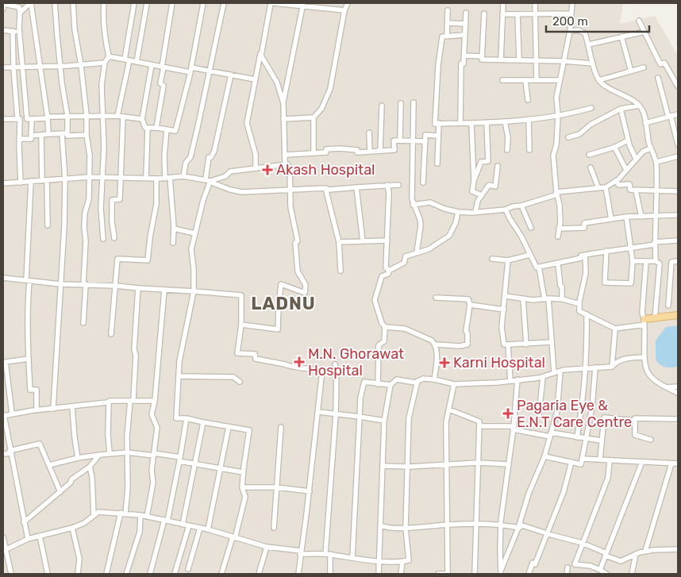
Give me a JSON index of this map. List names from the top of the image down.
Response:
{
  "districts": ["LADNU"],
  "places": {
    "health": [
      "Akash Hospital",
      "M.N. Ghorawat Hospital",
      "Karni Hospital",
      "Pagaria Eye & E.N.T Care Centre"
    ]
  },
  "scale_bar": "200 m"
}
